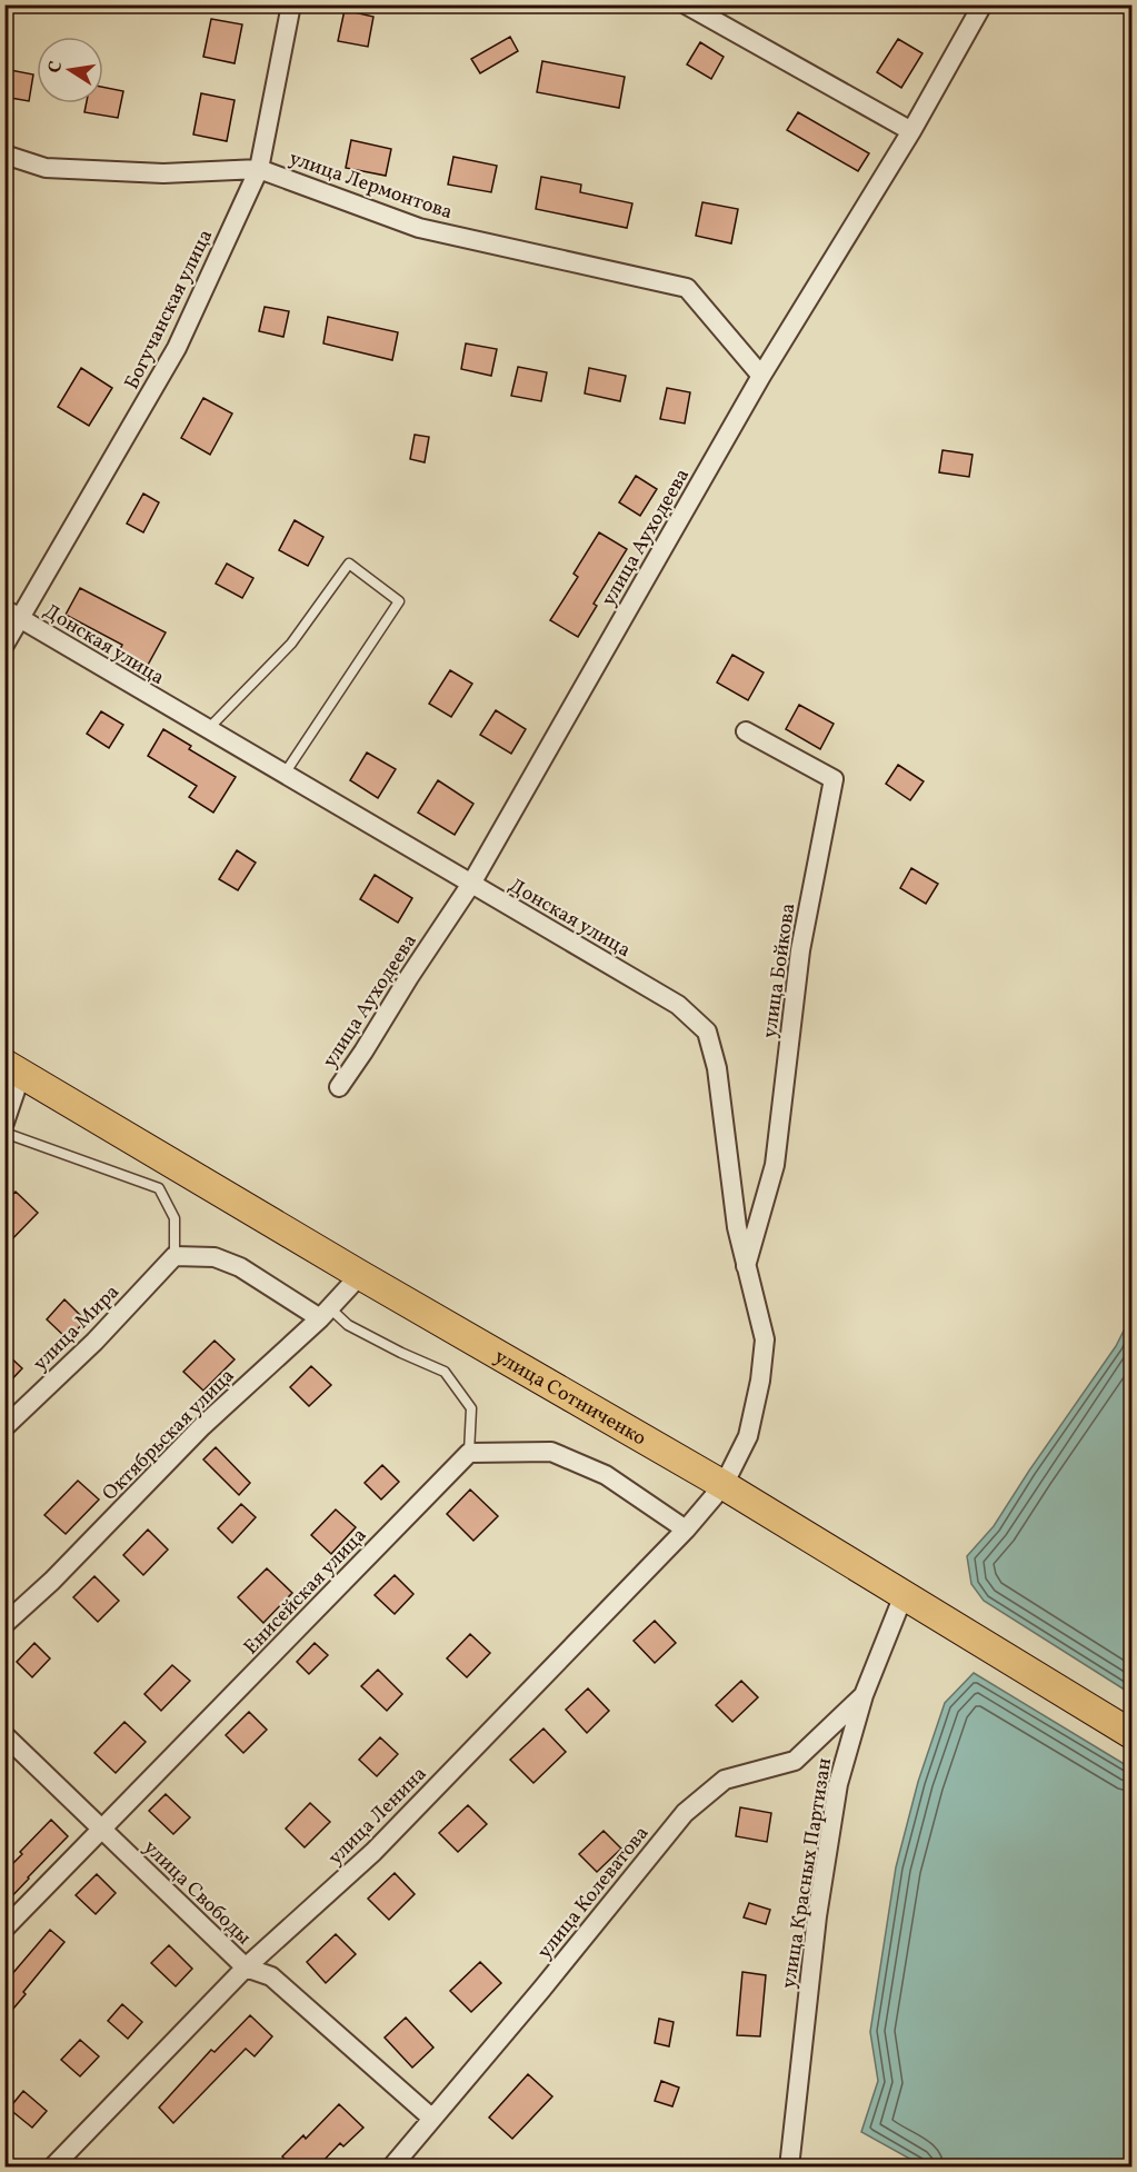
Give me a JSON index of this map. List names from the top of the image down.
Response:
{
  "streets": {
    "main road": ["улица Сотниченко"],
    "street": [
      "улица Лермонтова",
      "Богучанская улица",
      "улица Ауходеева",
      "Донская улица",
      "улица Бойкова",
      "улица Мира",
      "Октябрьская улица",
      "Енисейская улица",
      "улица Ленина",
      "улица Красных Партизан",
      "улица Свободы",
      "улица Колеватова"
    ]
  },
  "crossings": [
    ["улица Лермонтова", "Богучанская улица"],
    ["улица Лермонтова", "улица Ауходеева"],
    ["Богучанская улица", "Донская улица"],
    ["улица Ауходеева", "Донская улица"],
    ["Донская улица", "улица Бойкова"],
    ["Донская улица", "улица Сотниченко"],
    ["Донская улица", "улица Ленина"],
    ["улица Сотниченко", "Октябрьская улица"],
    ["улица Сотниченко", "улица Ленина"],
    ["улица Сотниченко", "улица Красных Партизан"],
    ["Енисейская улица", "улица Свободы"],
    ["улица Ленина", "улица Свободы"],
    ["улица Красных Партизан", "улица Колеватова"],
    ["улица Свободы", "улица Колеватова"]
  ],
  "north": "left"
}
